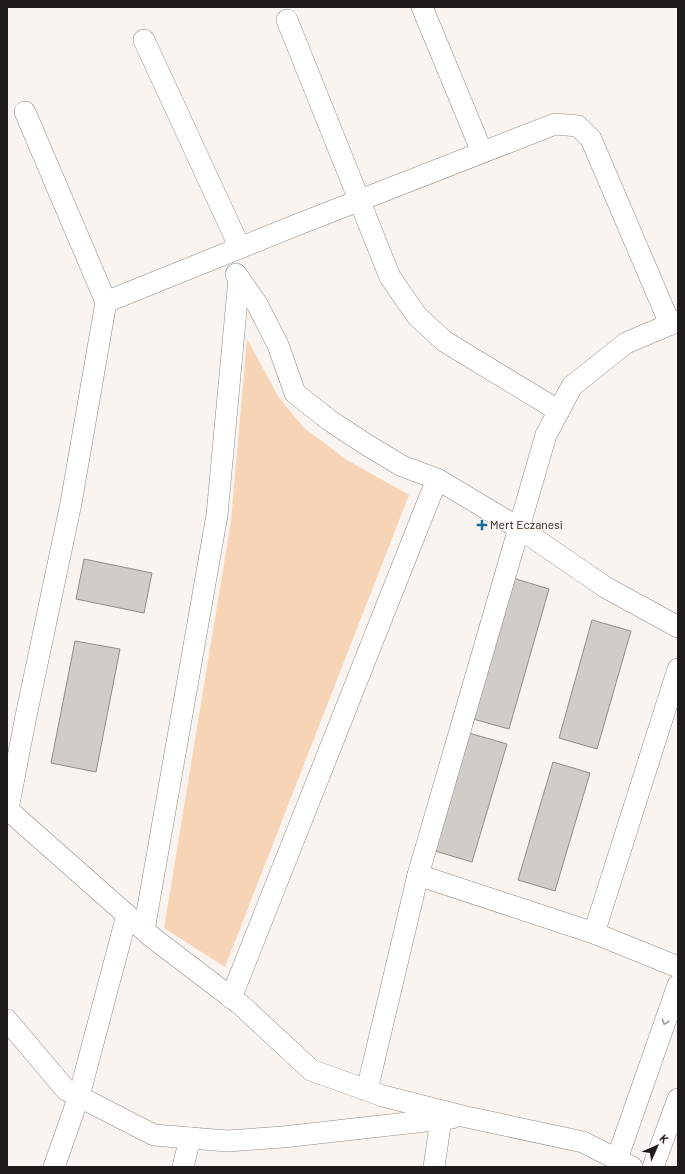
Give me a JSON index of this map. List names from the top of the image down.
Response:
{
  "places": {
    "health": ["Mert Eczanesi"]
  },
  "north": "top right"
}
